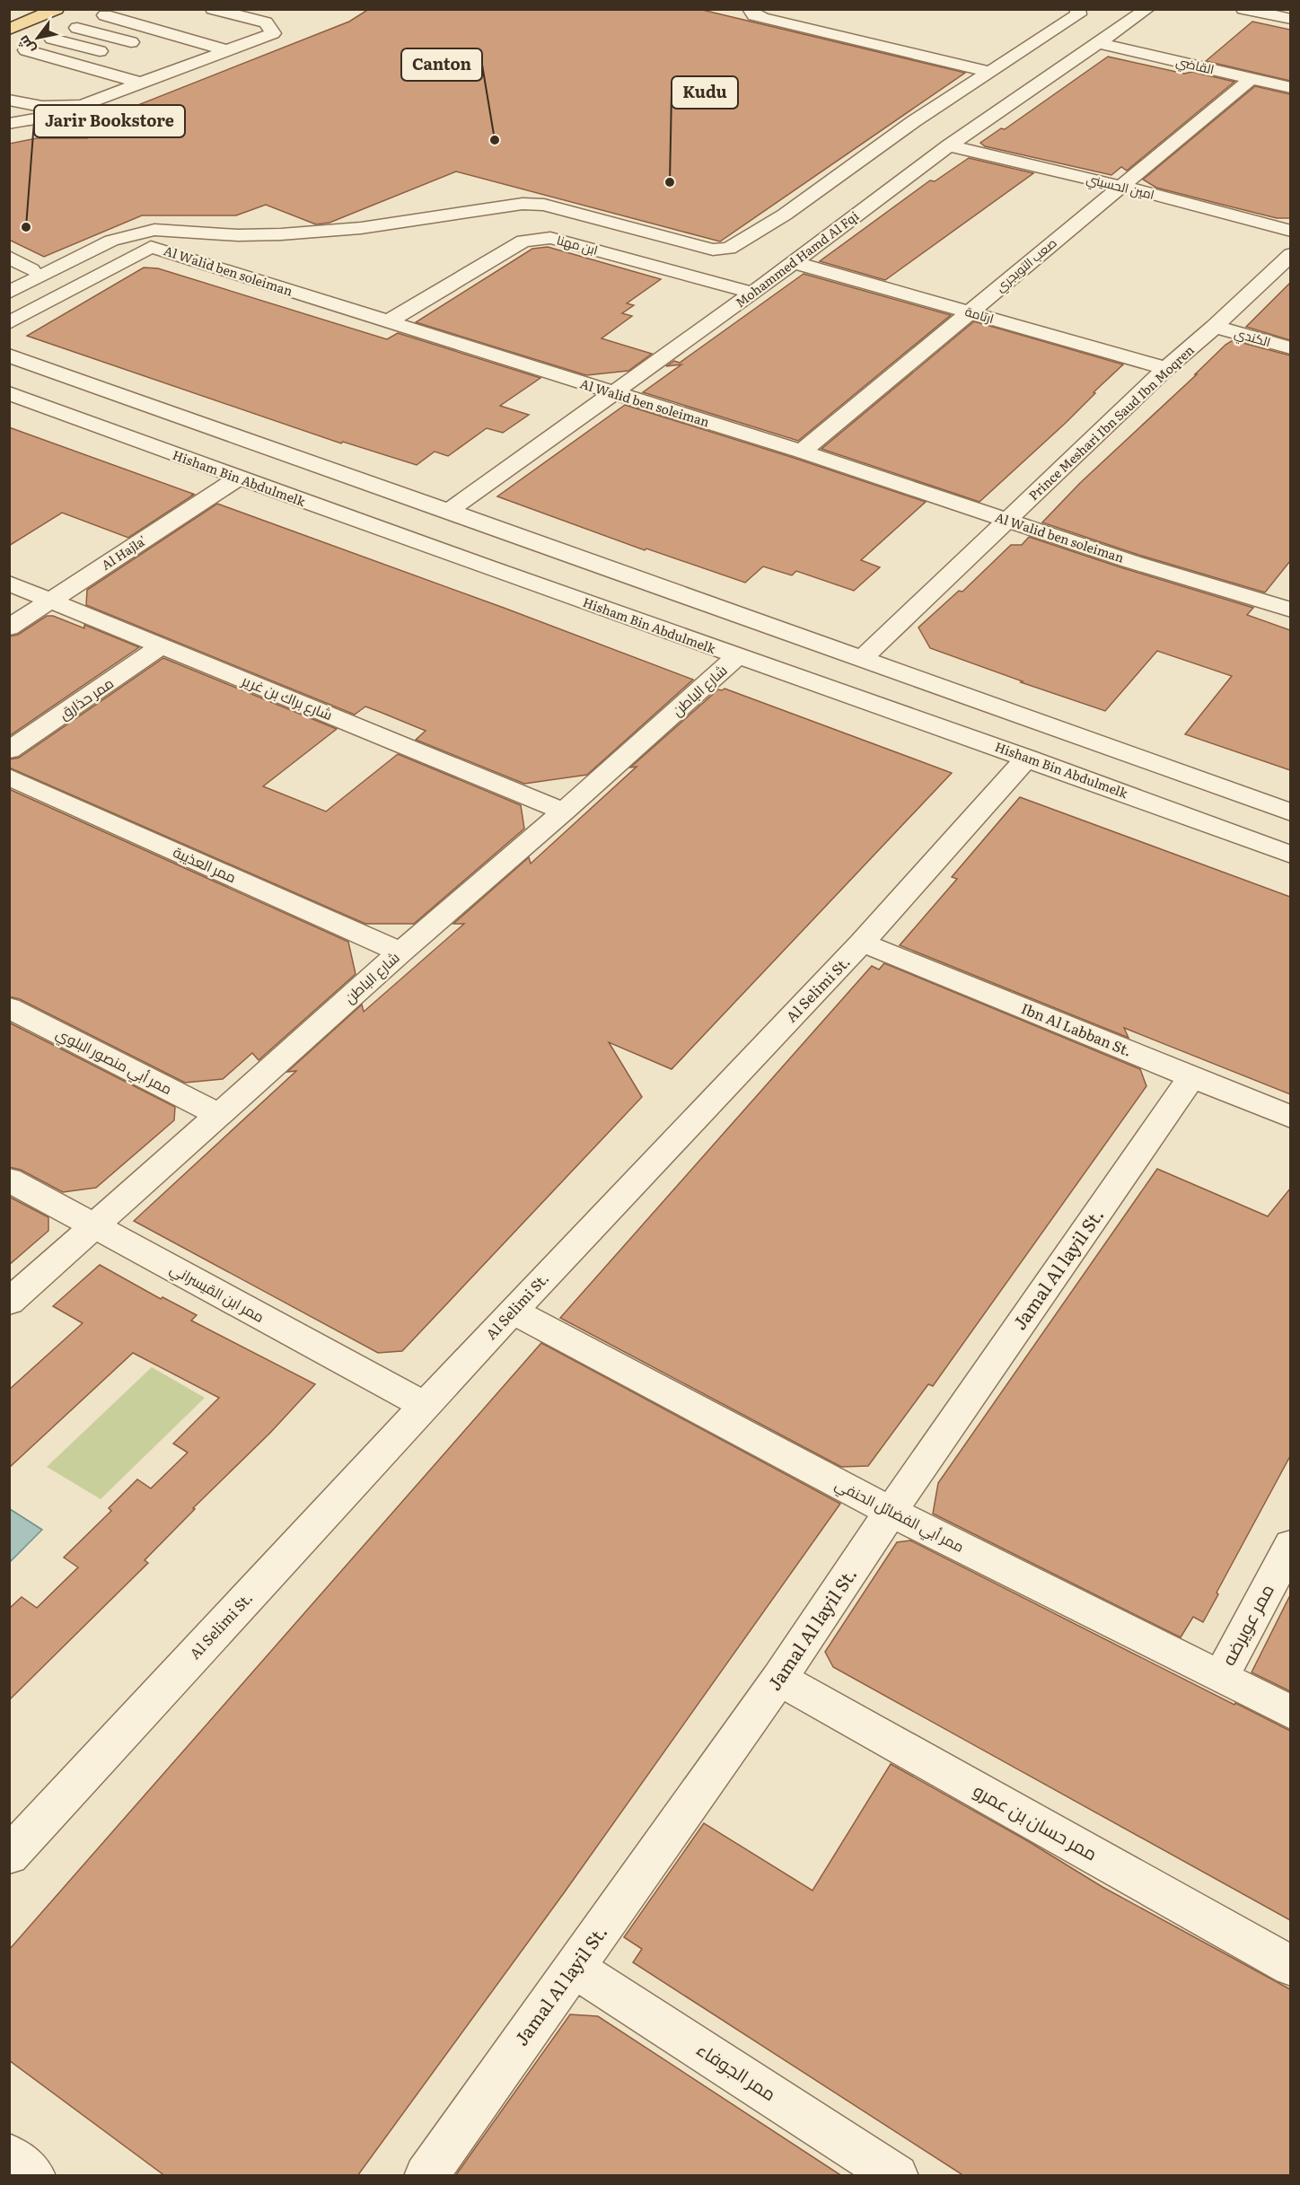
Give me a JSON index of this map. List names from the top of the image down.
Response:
{
  "streets": {
    "street": [
      "القاضي",
      "امين الحسيني",
      "ابن مهنا",
      "Mohammed Hamd Al Fqi",
      "صعب التويجري",
      "Al Walid ben soleiman",
      "ارتامة",
      "الكندي",
      "Prince Meshari Ibn Saud Ibn Moqren",
      "Hisham Bin Abdulmelk",
      "Al Hajla'",
      "شارع الباطن",
      "شارع براك بن غرير",
      "ممر حذارق",
      "ممر العذيبة",
      "Al Selimi St.",
      "Ibn Al Labban St.",
      "ممر أبي منصور البلوي",
      "Jamal Al layil St.",
      "ممر ابن القيسراني",
      "ممر أبي الفضائل الحنفي",
      "ممر عويرضه",
      "ممر حسان بن عمرو",
      "ممر الجوفاء"
    ]
  },
  "crossings": [
    ["القاضي", "Mohammed Hamd Al Fqi"],
    ["القاضي", "صعب التويجري"],
    ["امين الحسيني", "Mohammed Hamd Al Fqi"],
    ["امين الحسيني", "صعب التويجري"],
    ["ابن مهنا", "Mohammed Hamd Al Fqi"],
    ["ابن مهنا", "Al Walid ben soleiman"],
    ["Mohammed Hamd Al Fqi", "Al Walid ben soleiman"],
    ["Mohammed Hamd Al Fqi", "ارتامة"],
    ["صعب التويجري", "Al Walid ben soleiman"],
    ["صعب التويجري", "ارتامة"],
    ["Al Walid ben soleiman", "Prince Meshari Ibn Saud Ibn Moqren"],
    ["ارتامة", "Prince Meshari Ibn Saud Ibn Moqren"],
    ["الكندي", "Prince Meshari Ibn Saud Ibn Moqren"],
    ["Hisham Bin Abdulmelk", "Al Hajla'"],
    ["Hisham Bin Abdulmelk", "شارع الباطن"],
    ["Hisham Bin Abdulmelk", "Al Selimi St."],
    ["Al Hajla'", "شارع براك بن غرير"],
    ["شارع الباطن", "شارع براك بن غرير"],
    ["شارع الباطن", "ممر العذيبة"],
    ["شارع الباطن", "ممر أبي منصور البلوي"],
    ["شارع الباطن", "ممر ابن القيسراني"],
    ["شارع براك بن غرير", "ممر حذارق"],
    ["Al Selimi St.", "Ibn Al Labban St."],
    ["Al Selimi St.", "ممر ابن القيسراني"],
    ["Al Selimi St.", "ممر أبي الفضائل الحنفي"],
    ["Ibn Al Labban St.", "Jamal Al layil St."],
    ["Jamal Al layil St.", "ممر أبي الفضائل الحنفي"],
    ["Jamal Al layil St.", "ممر حسان بن عمرو"],
    ["Jamal Al layil St.", "ممر الجوفاء"],
    ["ممر أبي الفضائل الحنفي", "ممر عويرضه"]
  ],
  "places": ["Canton", "Kudu", "Jarir Bookstore"],
  "north": "bottom left"
}
